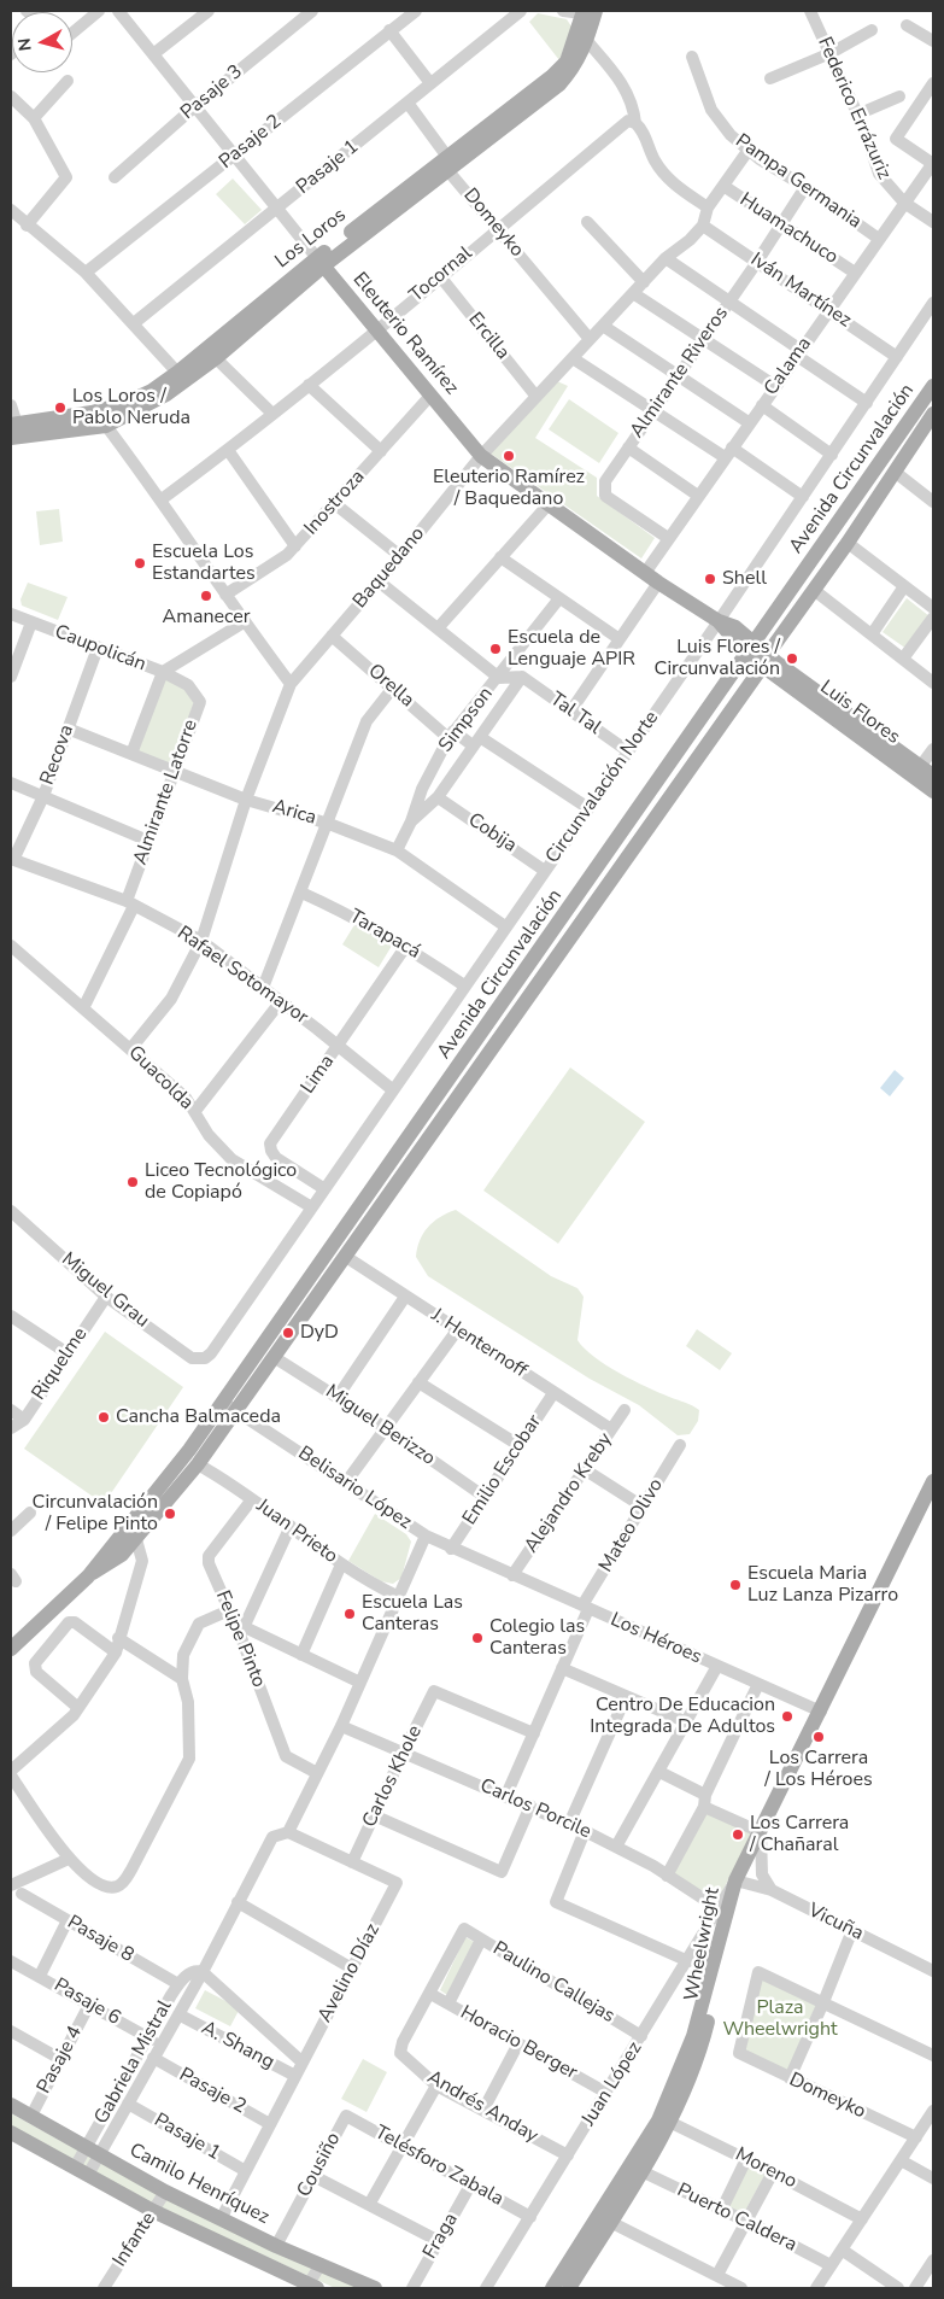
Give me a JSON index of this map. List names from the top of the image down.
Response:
{
  "streets": {
    "main road": [
      "Los Loros",
      "Eleuterio Ramírez",
      "Avenida Circunvalación",
      "Luis Flores",
      "Wheelwright",
      "Camilo Henríquez"
    ],
    "street": [
      "Pasaje 3",
      "Federico Errázuriz",
      "Pasaje 2",
      "Pasaje 1",
      "Pampa Germania",
      "Domeyko",
      "Huamachuco",
      "Tocornal",
      "Iván Martínez",
      "Ercilla",
      "Calama",
      "Almirante Riveros",
      "Inostroza",
      "Baquedano",
      "Caupolicán",
      "Orella",
      "Tal Tal",
      "Simpson",
      "Recova",
      "Circunvalación Norte",
      "Almirante Latorre",
      "Arica",
      "Cobija",
      "Tarapacá",
      "Rafael Sotomayor",
      "Lima",
      "Guacolda",
      "Miguel Grau",
      "J. Henternoff",
      "Riquelme",
      "Miguel Berizzo",
      "Emilio Escobar",
      "Belisario López",
      "Alejandro Kreby",
      "Mateo Olivo",
      "Juan Prieto",
      "Felipe Pinto",
      "Los Héroes",
      "Carlos Khole",
      "Carlos Porcile",
      "Vicuña",
      "Pasaje 8",
      "Avelino Díaz",
      "Paulino Callejas",
      "Pasaje 6",
      "Horacio Berger",
      "A. Shang",
      "Pasaje 4",
      "Gabriela Mistral",
      "Juan López",
      "Andrés Anday",
      "Cousiño",
      "Telésforo Zabala",
      "Moreno",
      "Puerto Caldera",
      "Fraga",
      "Infante"
    ]
  },
  "crossings": [
    ["Pasaje 3", "Eleuterio Ramírez"],
    ["Federico Errázuriz", "Calama"],
    ["Pasaje 2", "Eleuterio Ramírez"],
    ["Pasaje 2", "Avelino Díaz"],
    ["Pasaje 2", "Gabriela Mistral"],
    ["Pasaje 1", "Domeyko"],
    ["Pasaje 1", "Eleuterio Ramírez"],
    ["Pasaje 1", "Avelino Díaz"],
    ["Pasaje 1", "Gabriela Mistral"],
    ["Pampa Germania", "Calama"],
    ["Pampa Germania", "Almirante Riveros"],
    ["Domeyko", "Los Loros"],
    ["Domeyko", "Tocornal"],
    ["Domeyko", "Baquedano"],
    ["Huamachuco", "Calama"],
    ["Huamachuco", "Almirante Riveros"],
    ["Los Loros", "Eleuterio Ramírez"],
    ["Tocornal", "Eleuterio Ramírez"],
    ["Tocornal", "Ercilla"],
    ["Iván Martínez", "Calama"],
    ["Iván Martínez", "Almirante Riveros"],
    ["Iván Martínez", "Baquedano"],
    ["Iván Martínez", "Circunvalación Norte"],
    ["Eleuterio Ramírez", "Calama"],
    ["Eleuterio Ramírez", "Avenida Circunvalación"],
    ["Eleuterio Ramírez", "Inostroza"],
    ["Eleuterio Ramírez", "Baquedano"],
    ["Eleuterio Ramírez", "Luis Flores"],
    ["Eleuterio Ramírez", "Circunvalación Norte"],
    ["Ercilla", "Baquedano"],
    ["Calama", "Almirante Riveros"],
    ["Avenida Circunvalación", "Luis Flores"],
    ["Avenida Circunvalación", "J. Henternoff"],
    ["Avenida Circunvalación", "Miguel Berizzo"],
    ["Avenida Circunvalación", "Belisario López"],
    ["Avenida Circunvalación", "Juan Prieto"],
    ["Baquedano", "Orella"],
    ["Baquedano", "Arica"],
    ["Baquedano", "Rafael Sotomayor"],
    ["Baquedano", "Guacolda"],
    ["Caupolicán", "Recova"],
    ["Caupolicán", "Almirante Latorre"],
    ["Orella", "Simpson"],
    ["Orella", "Circunvalación Norte"],
    ["Tal Tal", "Simpson"],
    ["Tal Tal", "Circunvalación Norte"],
    ["Simpson", "Arica"],
    ["Simpson", "Cobija"],
    ["Recova", "Arica"],
    ["Recova", "Rafael Sotomayor"],
    ["Circunvalación Norte", "Arica"],
    ["Circunvalación Norte", "Cobija"],
    ["Circunvalación Norte", "Tarapacá"],
    ["Circunvalación Norte", "Rafael Sotomayor"],
    ["Circunvalación Norte", "Lima"],
    ["Circunvalación Norte", "Guacolda"],
    ["Circunvalación Norte", "Miguel Grau"],
    ["Almirante Latorre", "Arica"],
    ["Almirante Latorre", "Rafael Sotomayor"],
    ["Almirante Latorre", "Guacolda"],
    ["Tarapacá", "Lima"],
    ["Rafael Sotomayor", "Lima"],
    ["Miguel Grau", "Riquelme"],
    ["J. Henternoff", "Emilio Escobar"],
    ["J. Henternoff", "Alejandro Kreby"],
    ["Miguel Berizzo", "Emilio Escobar"],
    ["Emilio Escobar", "Los Héroes"],
    ["Belisario López", "Los Héroes"],
    ["Belisario López", "Gabriela Mistral"],
    ["Alejandro Kreby", "Los Héroes"],
    ["Mateo Olivo", "Los Héroes"],
    ["Mateo Olivo", "Carlos Khole"],
    ["Mateo Olivo", "Carlos Porcile"],
    ["Juan Prieto", "Felipe Pinto"],
    ["Juan Prieto", "Gabriela Mistral"],
    ["Felipe Pinto", "Gabriela Mistral"],
    ["Los Héroes", "Gabriela Mistral"],
    ["Carlos Khole", "Carlos Porcile"],
    ["Carlos Khole", "Avelino Díaz"],
    ["Carlos Porcile", "Gabriela Mistral"],
    ["Carlos Porcile", "Juan López"],
    ["Vicuña", "Wheelwright"],
    ["Vicuña", "Juan López"],
    ["Pasaje 8", "Gabriela Mistral"],
    ["Wheelwright", "Juan López"],
    ["Wheelwright", "Moreno"],
    ["Wheelwright", "Puerto Caldera"],
    ["Avelino Díaz", "A. Shang"],
    ["Avelino Díaz", "Camilo Henríquez"],
    ["Paulino Callejas", "Horacio Berger"],
    ["Paulino Callejas", "Juan López"],
    ["Paulino Callejas", "Andrés Anday"],
    ["Pasaje 6", "Pasaje 4"],
    ["Pasaje 6", "Gabriela Mistral"],
    ["Horacio Berger", "Juan López"],
    ["Horacio Berger", "Andrés Anday"],
    ["A. Shang", "Gabriela Mistral"],
    ["Pasaje 4", "Camilo Henríquez"],
    ["Gabriela Mistral", "Camilo Henríquez"],
    ["Juan López", "Andrés Anday"],
    ["Juan López", "Telésforo Zabala"],
    ["Cousiño", "Telésforo Zabala"],
    ["Cousiño", "Camilo Henríquez"],
    ["Telésforo Zabala", "Fraga"],
    ["Camilo Henríquez", "Infante"]
  ],
  "parks": ["Plaza Wheelwright"],
  "places": [
    "Los Loros / Pablo Neruda",
    "Eleuterio Ramírez / Baquedano",
    "Escuela Los Estandartes",
    "Shell",
    "Amanecer",
    "Escuela de Lenguaje APIR",
    "Luis Flores / Circunvalación",
    "Liceo Tecnológico de Copiapó",
    "DyD",
    "Cancha Balmaceda",
    "Circunvalación / Felipe Pinto",
    "Escuela Maria Luz Lanza Pizarro",
    "Escuela Las Canteras",
    "Colegio las Canteras",
    "Centro De Educacion Integrada De Adultos",
    "Los Carrera / Los Héroes",
    "Los Carrera / Chañaral"
  ],
  "north": "left"
}
